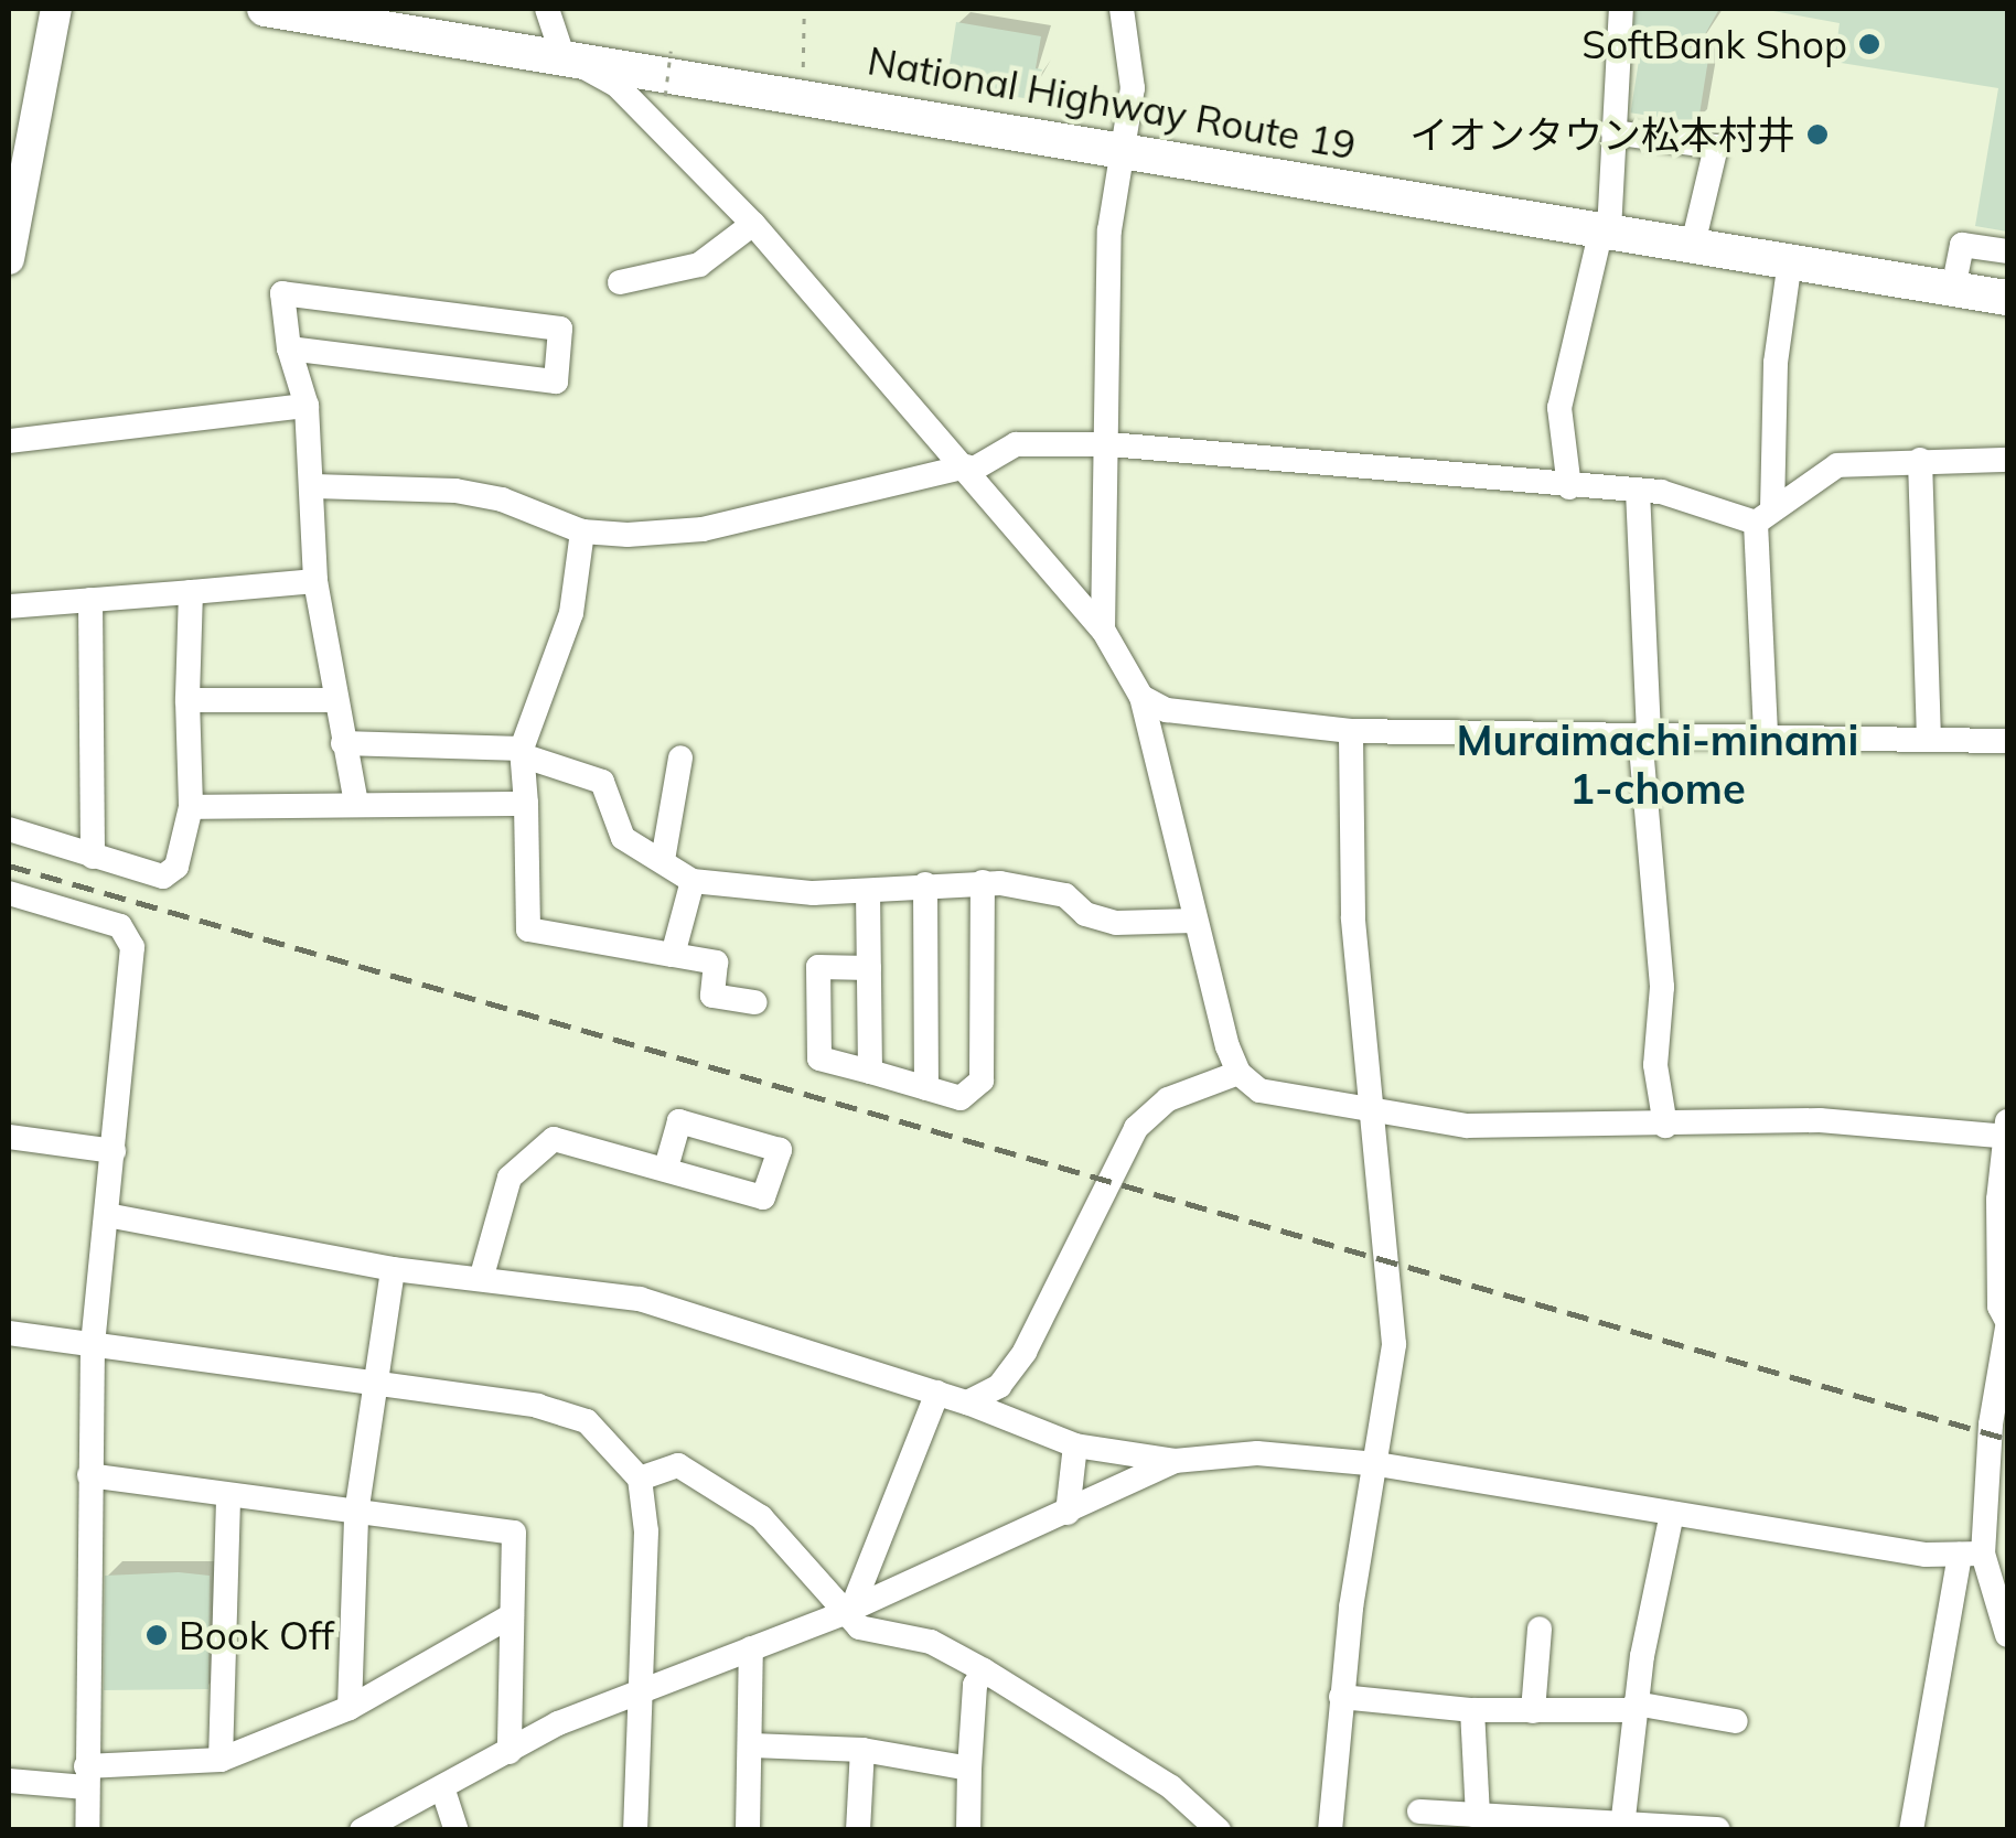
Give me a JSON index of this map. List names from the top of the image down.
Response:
{
  "streets": {
    "highway": ["National Highway Route 19"]
  },
  "districts": ["Muraimachi-minami 1-chome"],
  "places": ["SoftBank Shop", "イオンタウン松本村井", "Book Off"]
}
